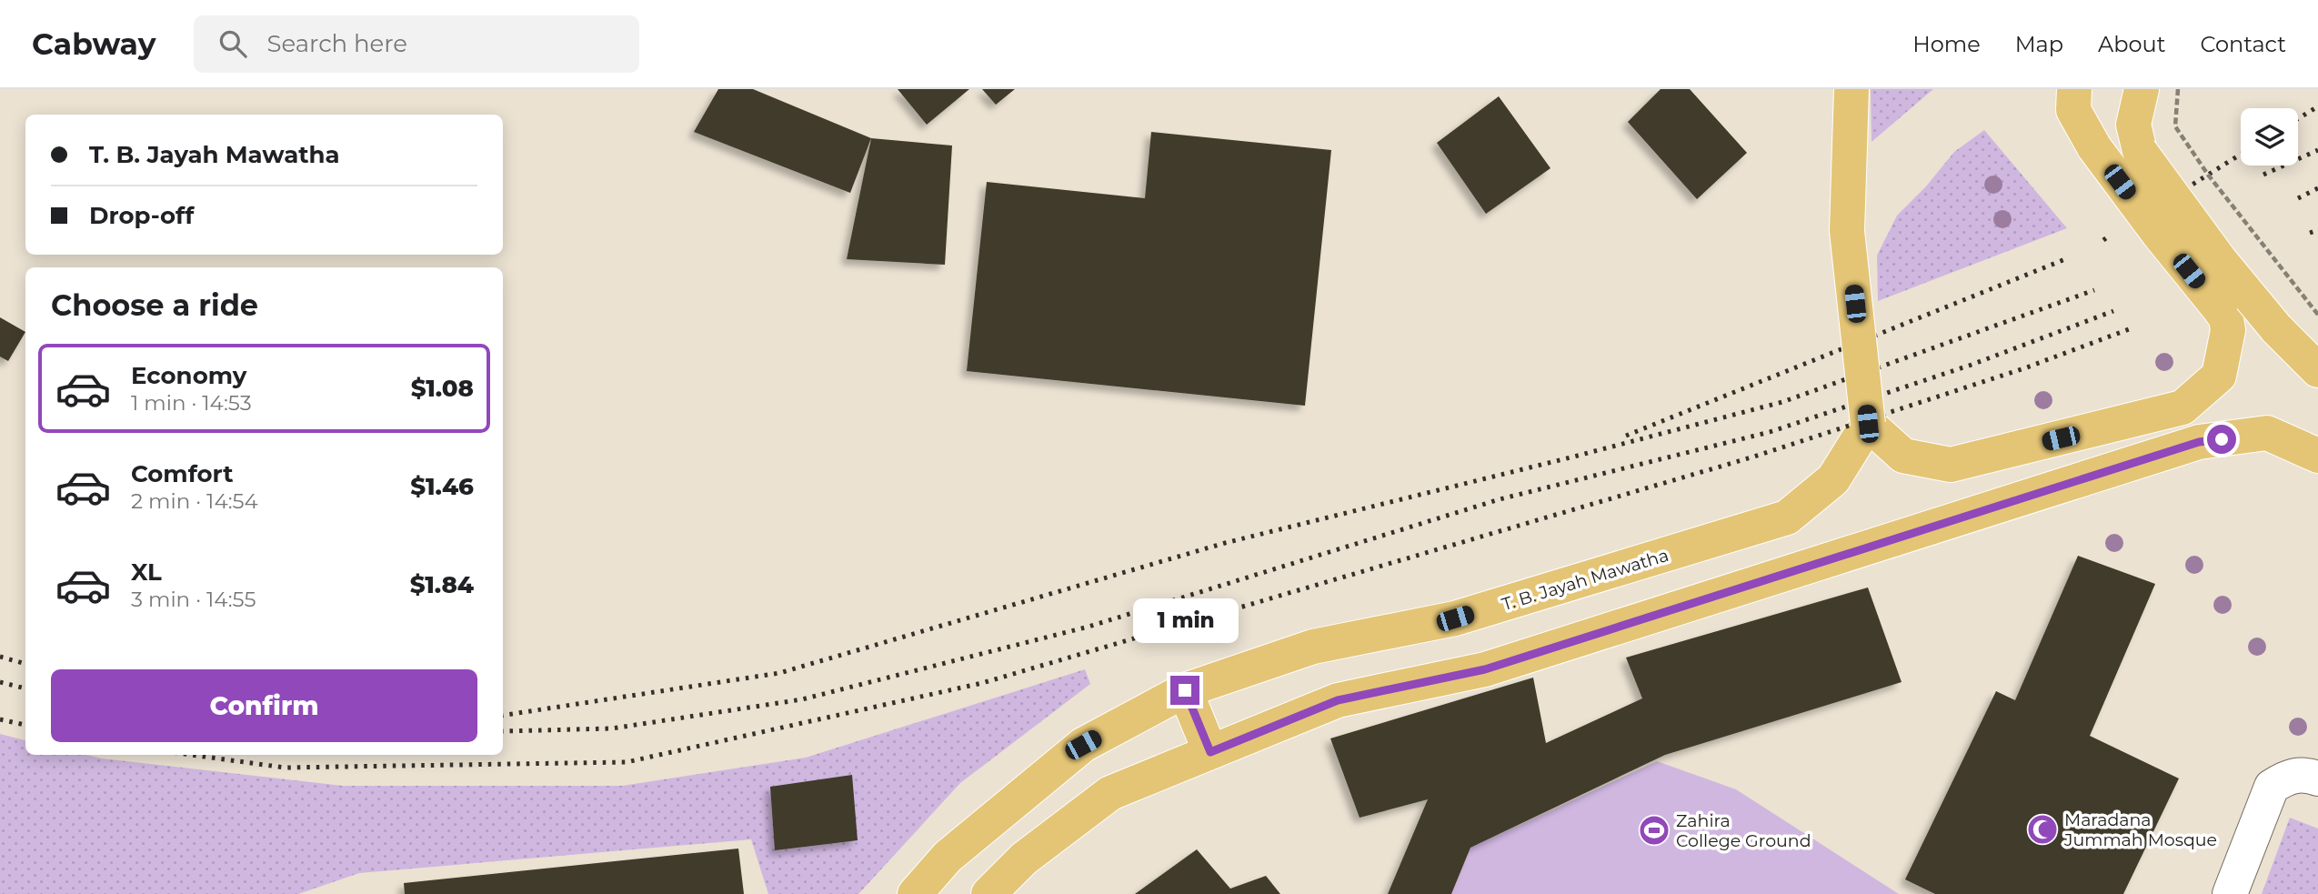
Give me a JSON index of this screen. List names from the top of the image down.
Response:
{
  "streets": {
    "main road": ["T. B. Jayah Mawatha"]
  },
  "places": {
    "mosque": ["Maradana Jummah Mosque"],
    "sports": ["Zahira College Ground"]
  },
  "page": {
    "header": "Cabway",
    "search": "Search here",
    "nav": [
      "Home",
      "Map",
      "About",
      "Contact"
    ],
    "banner": ["T. B. Jayah Mawatha", "Drop-off"],
    "heading": "Choose a ride",
    "list": [
      {
        "name": "Economy",
        "note": "1 min · 14:53",
        "value": "$1.08"
      },
      {
        "name": "Comfort",
        "note": "2 min · 14:54",
        "value": "$1.46"
      },
      {
        "name": "XL",
        "note": "3 min · 14:55",
        "value": "$1.84"
      }
    ],
    "bubble": "1 min",
    "buttons": "Confirm"
  }
}
